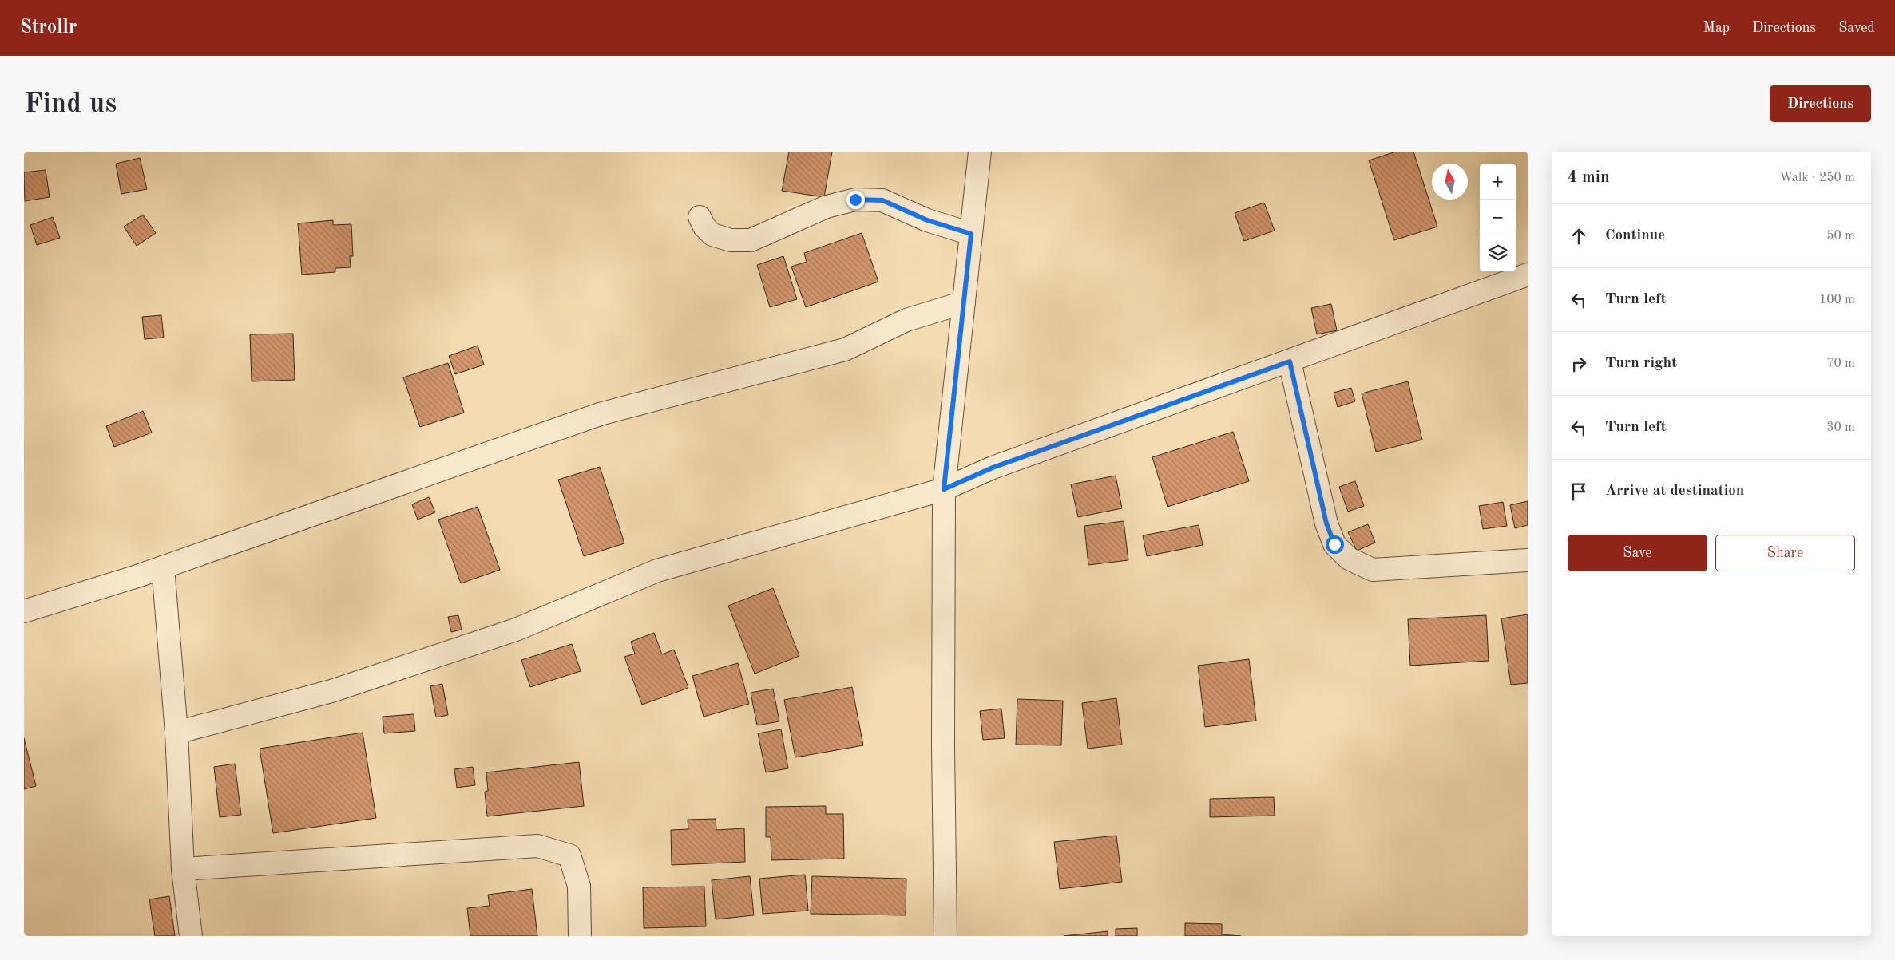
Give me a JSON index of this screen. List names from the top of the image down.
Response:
{
  "north": "top",
  "page": {
    "header": "Strollr",
    "nav": ["Map", "Directions", "Saved"],
    "buttons": [
      "Directions",
      ["Save", "Share"]
    ],
    "title": "Find us",
    "heading": ["4 min", "Walk · 250 m"],
    "map_buttons": ["+", "−"],
    "list": [
      ["Continue", "50 m"],
      ["Turn left", "100 m"],
      ["Turn right", "70 m"],
      ["Turn left", "30 m"],
      "Arrive at destination"
    ]
  }
}
